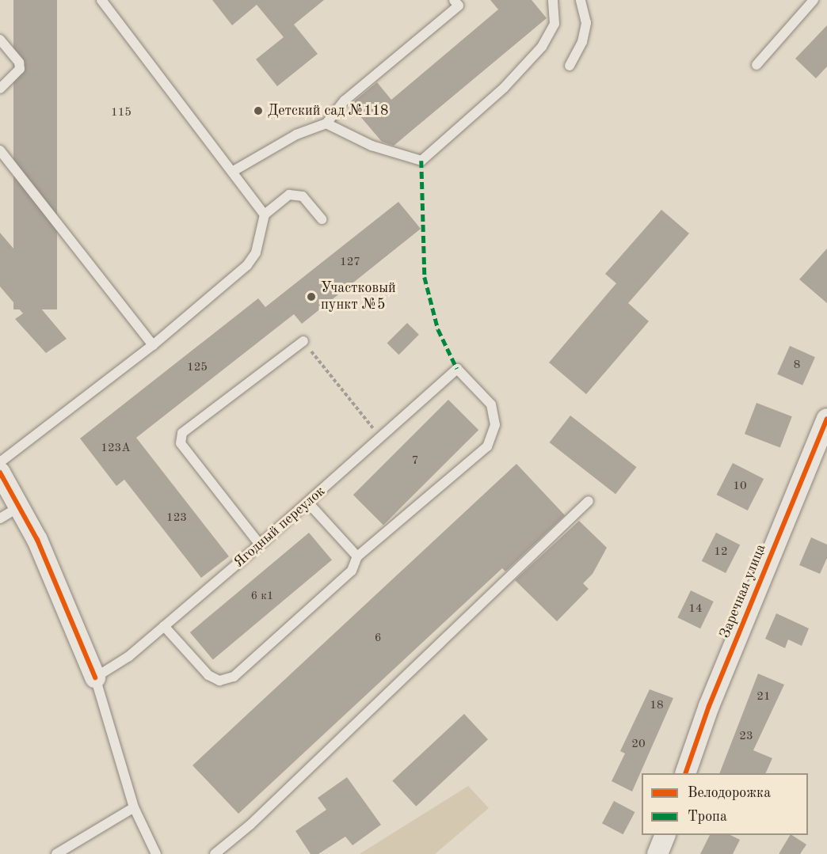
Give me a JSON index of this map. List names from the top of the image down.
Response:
{
  "streets": {
    "street": ["Заречная улица"],
    "lane": ["Ягодный переулок"]
  },
  "places": ["Детский сад №118", "Участковый пункт №5"],
  "house_numbers": [
    "115",
    "127",
    "8",
    "125",
    "123А",
    "7",
    "10",
    "123",
    "12",
    "6 к1",
    "14",
    "6",
    "21",
    "18",
    "23",
    "20"
  ],
  "legend": ["Велодорожка", "Тропа"]
}
